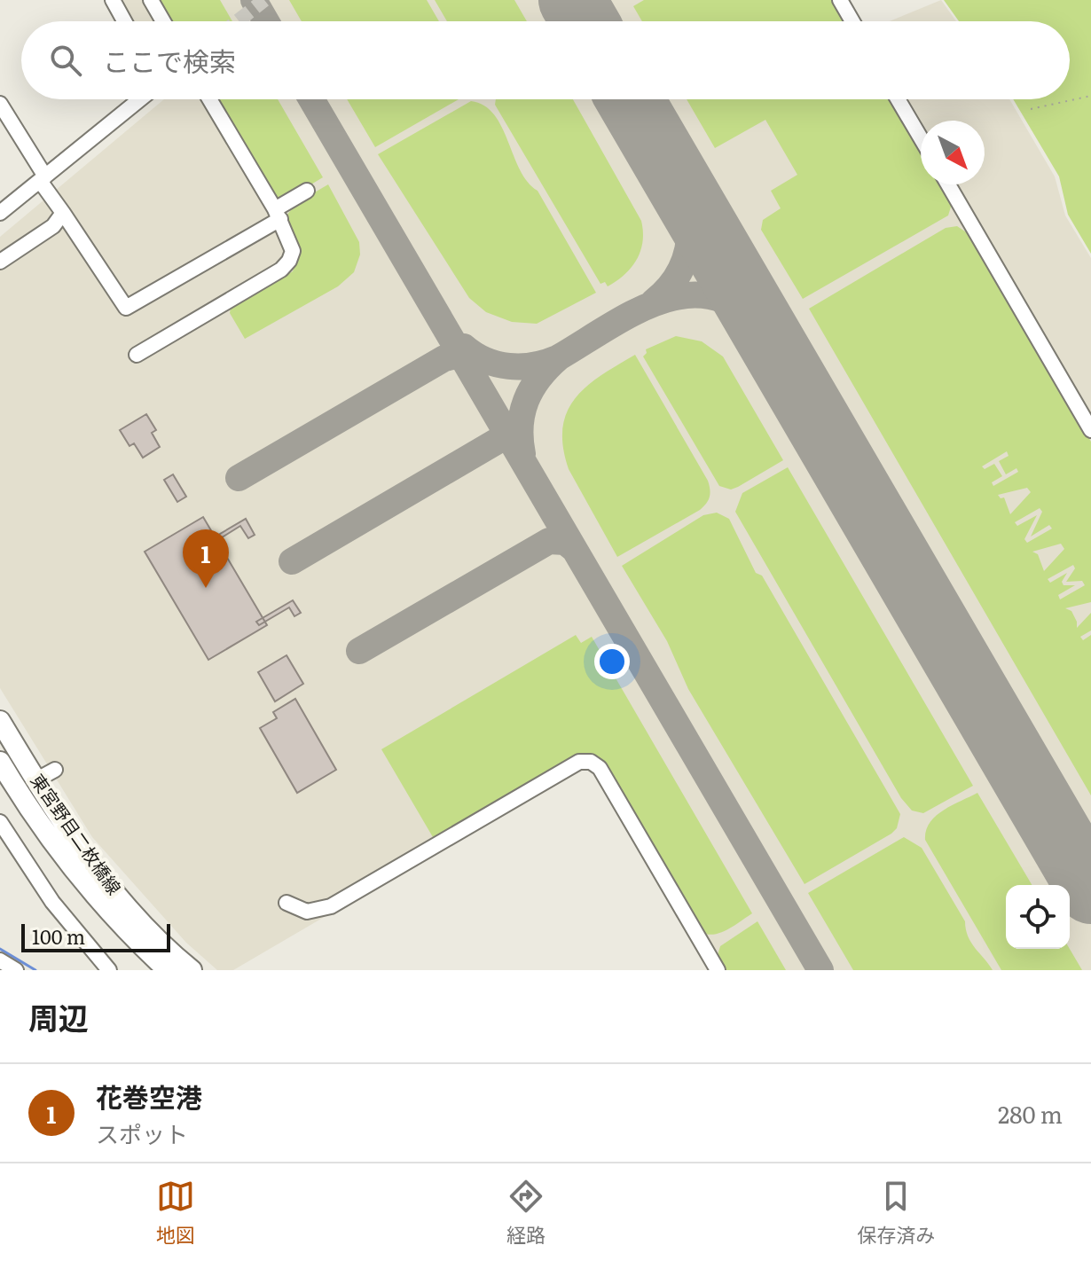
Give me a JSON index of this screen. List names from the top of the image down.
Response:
{
  "streets": {
    "main road": ["東宮野目二枚橋線"]
  },
  "scale_bar": "100 m",
  "north": "bottom right",
  "page": {
    "search": "ここで検索",
    "pins": "1",
    "scale": "100 m",
    "heading": "周辺",
    "list": [
      {
        "mark": "1",
        "name": "花巻空港",
        "note": "スポット",
        "value": "280 m"
      }
    ],
    "nav": ["地図", "経路", "保存済み"]
  }
}
